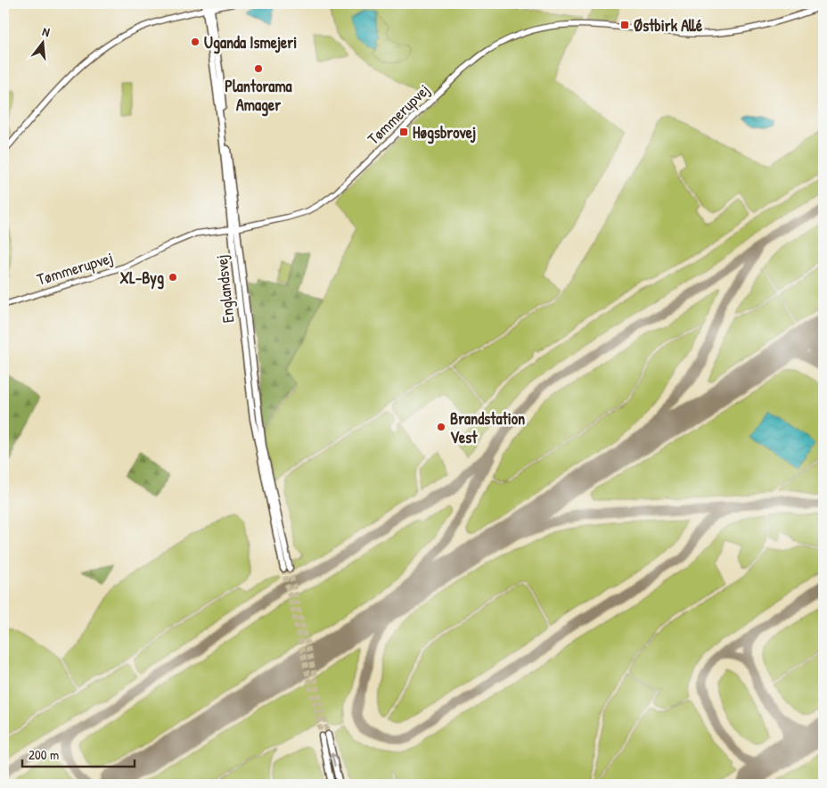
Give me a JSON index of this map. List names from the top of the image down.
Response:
{
  "streets": {
    "main road": ["Englandsvej"],
    "street": ["Tømmerupvej"]
  },
  "crossings": [
    ["Tømmerupvej", "Englandsvej"]
  ],
  "places": {
    "transit": ["Østbirk Allé", "Høgsbrovej"],
    "other": [
      "Uganda Ismejeri",
      "Plantorama Amager",
      "XL-Byg",
      "Brandstation Vest"
    ]
  },
  "scale_bar": "200 m",
  "north": "top"
}
